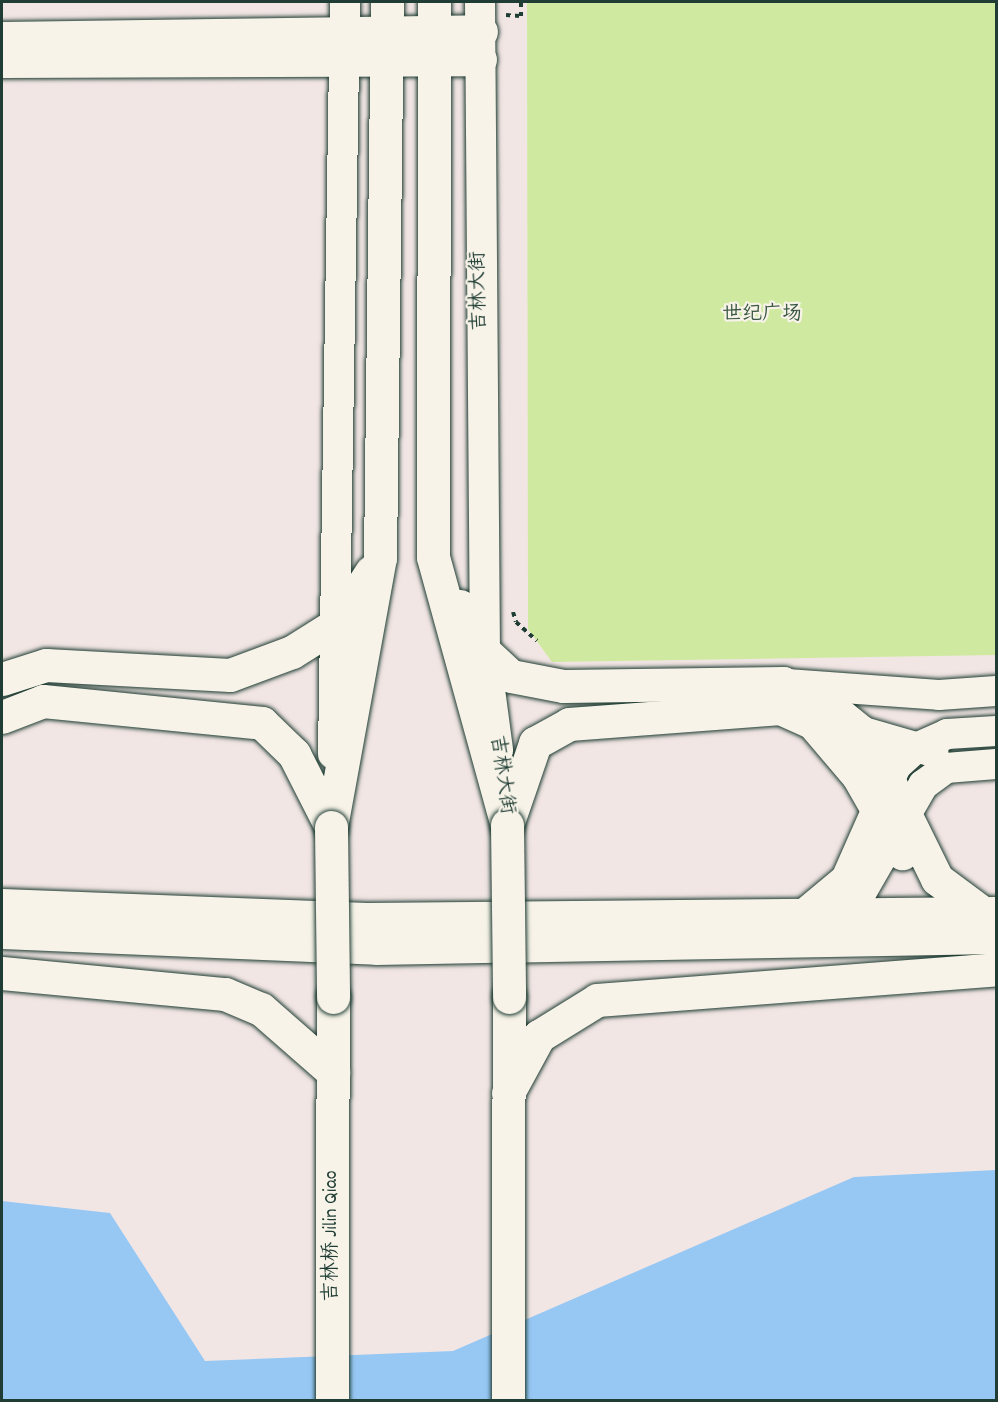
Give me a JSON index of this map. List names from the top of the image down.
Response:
{
  "streets": {
    "main road": ["吉林大街", "吉林桥 Jilin Qiao"]
  },
  "parks": ["世纪广场"]
}
